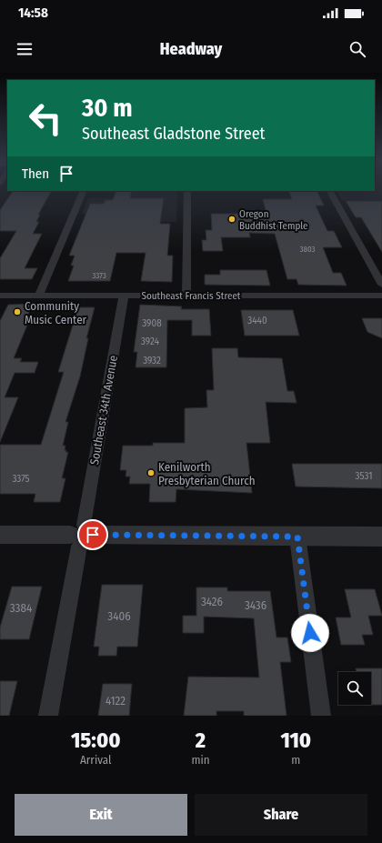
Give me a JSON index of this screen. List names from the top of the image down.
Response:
{
  "streets": {
    "street": ["Southeast Francis Street", "Southeast 34th Avenue"]
  },
  "crossings": [
    ["Southeast Francis Street", "Southeast 34th Avenue"]
  ],
  "places": ["Oregon Buddhist Temple", "Community Music Center", "Kenilworth Presbyterian Church"],
  "house_numbers": [
    "3803",
    "3373",
    "3440",
    "3908",
    "3924",
    "3932",
    "3531",
    "3375",
    "3426",
    "3436",
    "3384",
    "3406",
    "4122"
  ],
  "page": {
    "status": "14:58",
    "header": "Headway",
    "turn": ["30 m", "Southeast Gladstone Street"],
    "then": "Then",
    "eta": [
      "15:00",
      "Arrival",
      "2",
      "min",
      "110",
      "m"
    ],
    "buttons": ["Exit", "Share"]
  }
}
